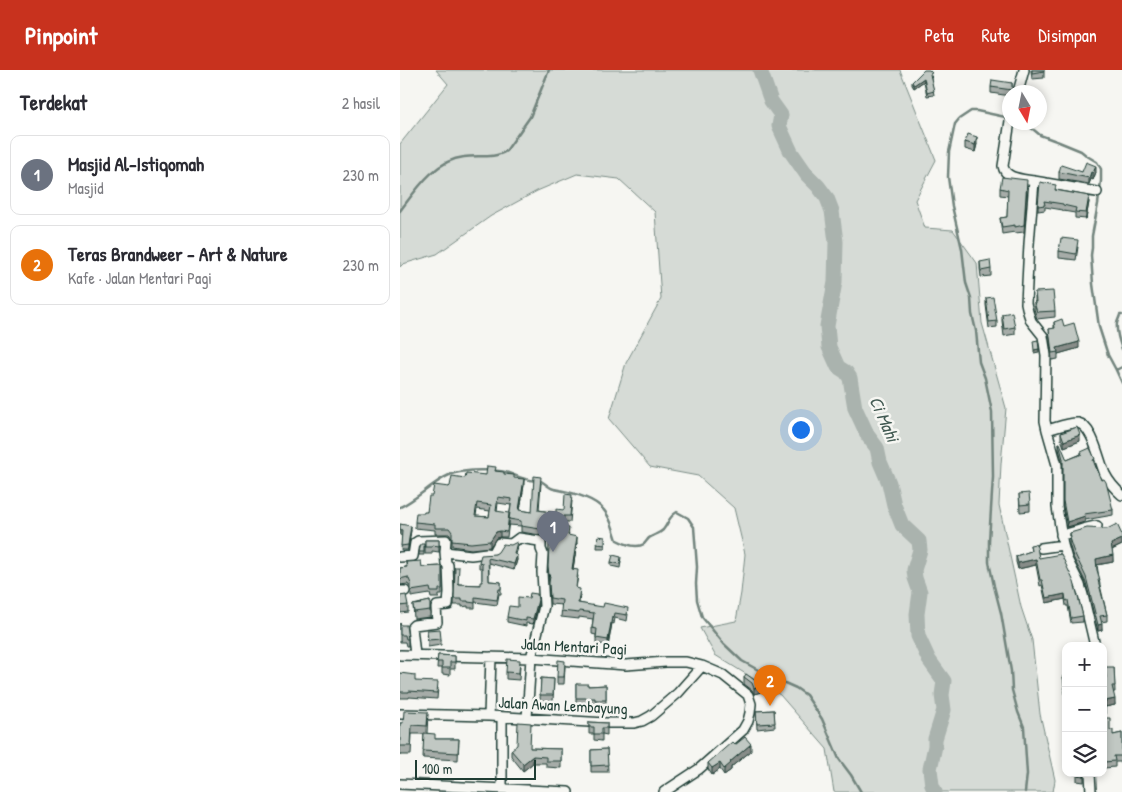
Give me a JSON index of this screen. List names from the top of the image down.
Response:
{
  "streets": {
    "street": ["Jalan Mentari Pagi", "Jalan Awan Lembayung"]
  },
  "crossings": [
    ["Jalan Mentari Pagi", "Jalan Awan Lembayung"]
  ],
  "water": ["Ci Mahi"],
  "scale_bar": "100 m",
  "north": "bottom",
  "page": {
    "header": "Pinpoint",
    "nav": ["Peta", "Rute", "Disimpan"],
    "heading": ["Terdekat", "2 hasil"],
    "list": [
      {
        "mark": "1",
        "name": "Masjid Al-Istiqomah",
        "note": "Masjid",
        "value": "230 m"
      },
      {
        "mark": "2",
        "name": "Teras Brandweer - Art & Nature",
        "note": "Kafe · Jalan Mentari Pagi",
        "value": "230 m"
      }
    ],
    "pins": ["1", "2"],
    "map_buttons": ["+", "−"],
    "scale": "100 m"
  }
}
